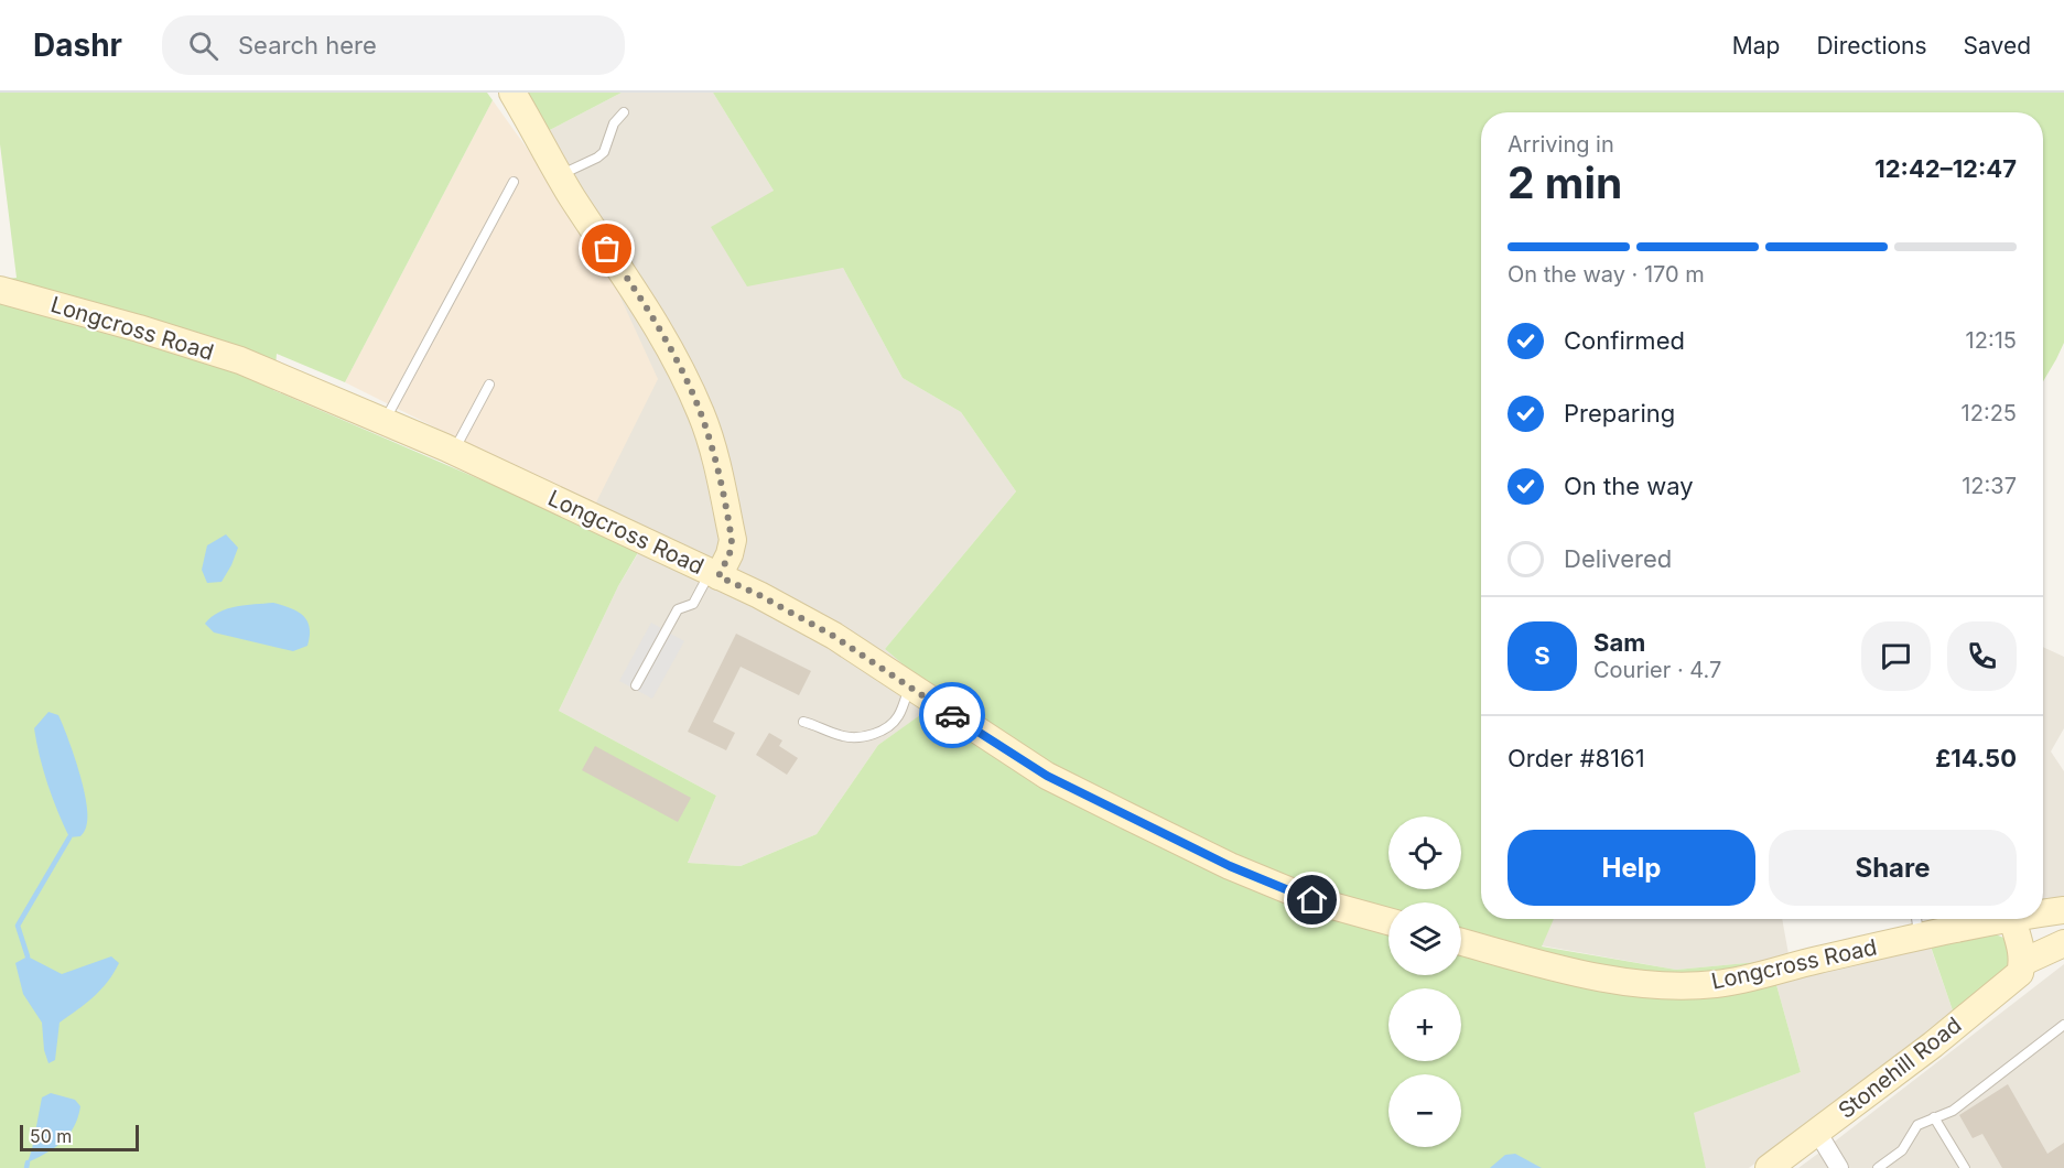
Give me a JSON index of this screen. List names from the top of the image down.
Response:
{
  "streets": {
    "main road": ["Longcross Road", "Stonehill Road"]
  },
  "scale_bar": "50 m",
  "page": {
    "header": "Dashr",
    "search": "Search here",
    "nav": ["Map", "Directions", "Saved"],
    "heading": ["2 min", "Arriving in", "12:42–12:47"],
    "panel": [
      "Sam",
      "Courier · 4.7",
      "Order #8161",
      "£14.50"
    ],
    "bar": "On the way · 170 m",
    "list": [
      ["Confirmed", "12:15"],
      ["Preparing", "12:25"],
      ["On the way", "12:37"],
      "Delivered"
    ],
    "round": "S",
    "map_buttons": ["+", "−"],
    "buttons": ["Help", "Share"],
    "scale": "50 m"
  }
}
